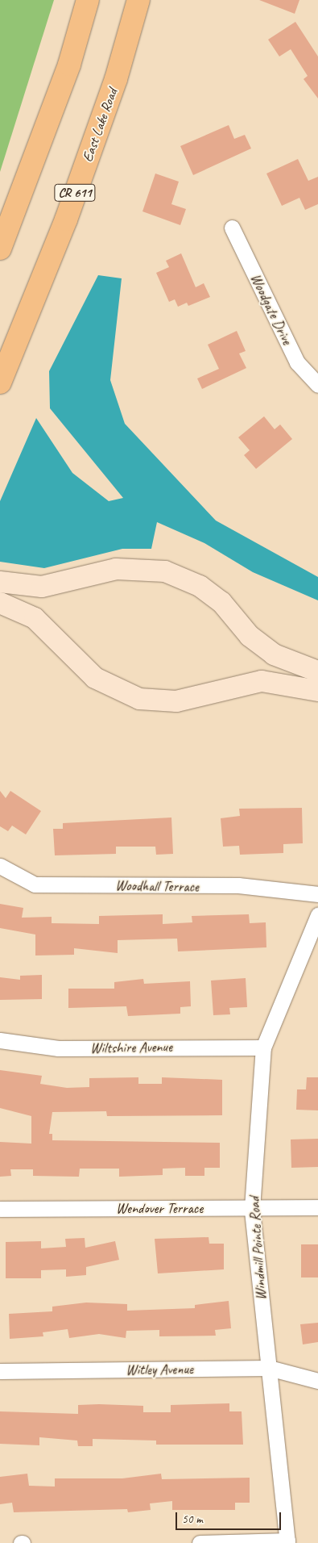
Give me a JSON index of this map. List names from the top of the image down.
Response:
{
  "streets": {
    "main road": ["East Lake Road", "CR 611"],
    "street": [
      "Woodgate Drive",
      "Woodhall Terrace",
      "Wiltshire Avenue",
      "Wendover Terrace",
      "Windmill Pointe Road",
      "Witley Avenue"
    ]
  },
  "crossings": [
    ["Wiltshire Avenue", "Windmill Pointe Road"],
    ["Wendover Terrace", "Windmill Pointe Road"],
    ["Windmill Pointe Road", "Witley Avenue"]
  ],
  "scale_bar": "50 m"
}
